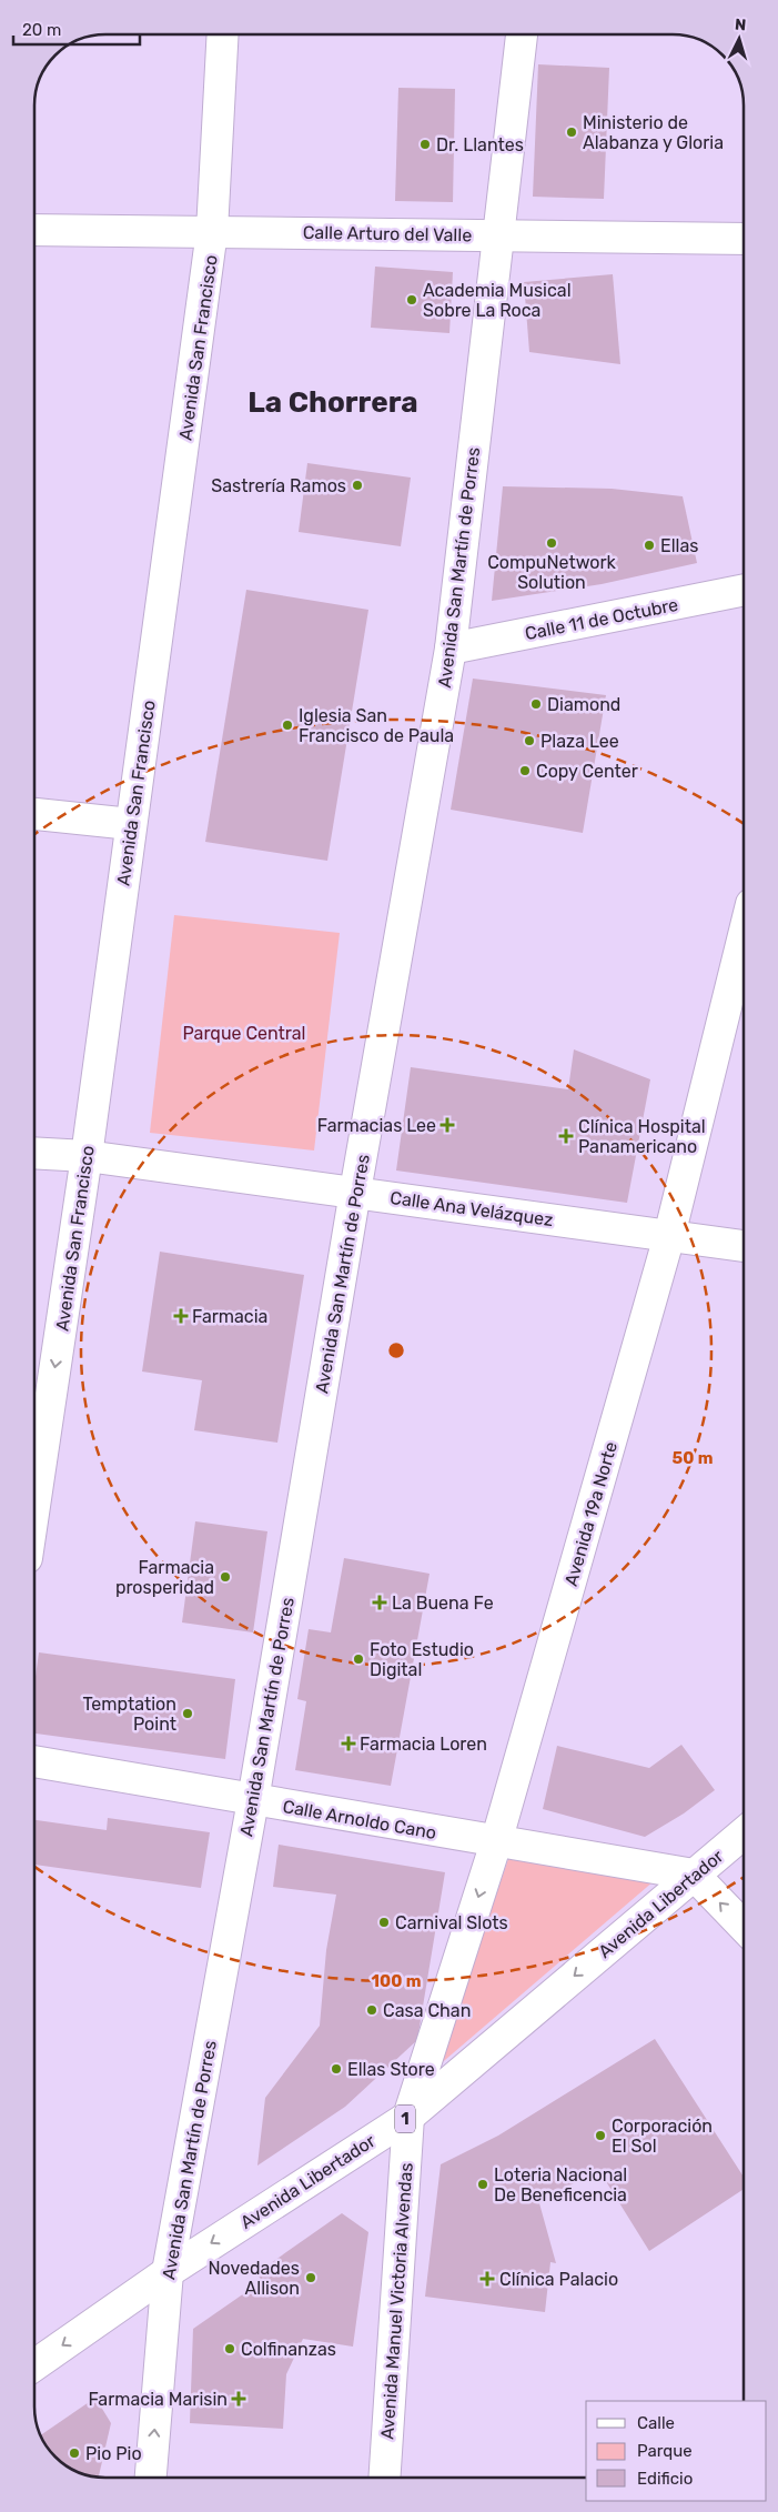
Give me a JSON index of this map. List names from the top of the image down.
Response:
{
  "streets": {
    "main road": [
      "Calle Arturo del Valle",
      "Avenida San Francisco",
      "Avenida San Martín de Porres",
      "Calle 11 de Octubre",
      "Calle Ana Velázquez",
      "Avenida 19a Norte",
      "Calle Arnoldo Cano",
      "Avenida Libertador",
      "1",
      "Avenida Manuel Victoria Alvendas"
    ]
  },
  "crossings": [
    ["Calle Arturo del Valle", "Avenida San Francisco"],
    ["Calle Arturo del Valle", "Avenida San Martín de Porres"],
    ["Avenida San Francisco", "Calle Ana Velázquez"],
    ["Avenida San Martín de Porres", "Calle 11 de Octubre"],
    ["Avenida San Martín de Porres", "Calle Ana Velázquez"],
    ["Avenida San Martín de Porres", "Calle Arnoldo Cano"],
    ["Avenida San Martín de Porres", "Avenida Libertador"],
    ["Calle Ana Velázquez", "Avenida 19a Norte"],
    ["Avenida 19a Norte", "Calle Arnoldo Cano"],
    ["Avenida 19a Norte", "Avenida Libertador"],
    ["Avenida 19a Norte", "Avenida Manuel Victoria Alvendas"],
    ["Calle Arnoldo Cano", "Avenida Libertador"],
    ["Avenida Libertador", "Avenida Manuel Victoria Alvendas"]
  ],
  "one_way": ["Avenida Libertador"],
  "districts": ["La Chorrera"],
  "parks": ["Parque Central"],
  "places": {
    "other": [
      "Ministerio de Alabanza y Gloria",
      "Dr. Llantes",
      "Academia Musical Sobre La Roca",
      "Sastrería Ramos",
      "CompuNetwork Solution",
      "Ellas",
      "Diamond",
      "Iglesia San Francisco de Paula",
      "Plaza Lee",
      "Copy Center",
      "Farmacia prosperidad",
      "Foto Estudio Digital",
      "Temptation Point",
      "Carnival Slots",
      "Casa Chan",
      "Ellas Store",
      "Corporación El Sol",
      "Loteria Nacional De Beneficencia",
      "Novedades Allison",
      "Colfinanzas",
      "Pio Pio"
    ],
    "health": [
      "Farmacias Lee",
      "Clínica Hospital Panamericano",
      "Farmacia",
      "La Buena Fe",
      "Farmacia Loren",
      "Clínica Palacio",
      "Farmacia Marisin"
    ]
  },
  "legend": ["Calle", "Parque", "Edificio"],
  "scale_bar": "20 m",
  "north": "top",
  "rings": ["50 m", "100 m"]
}
